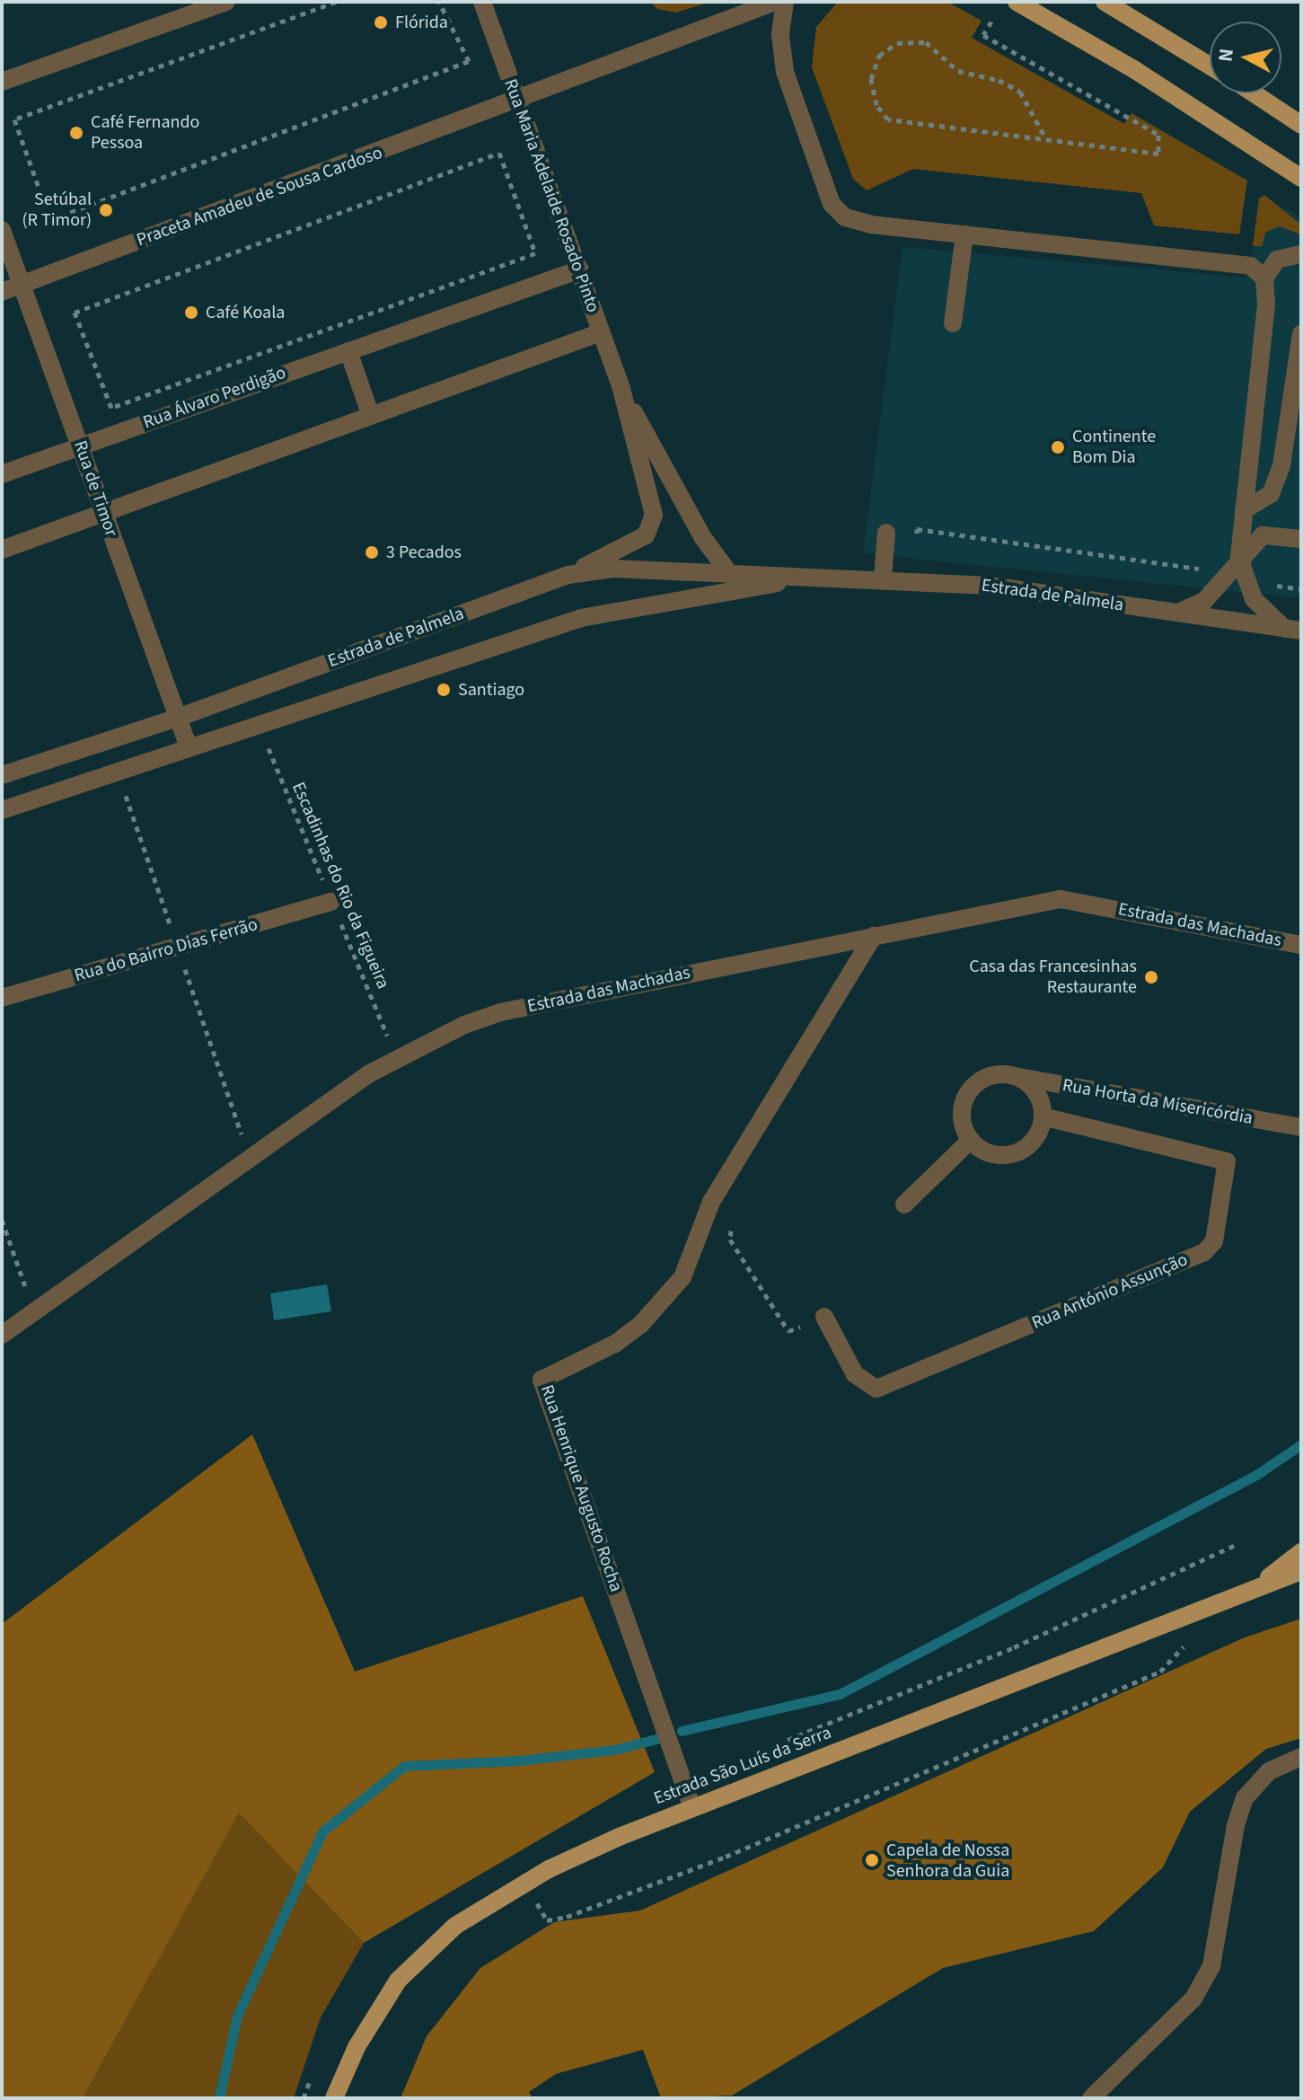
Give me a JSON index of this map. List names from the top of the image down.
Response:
{
  "streets": {
    "main road": ["Estrada São Luís da Serra"],
    "street": [
      "Rua Maria Adelaide Rosado Pinto",
      "Praceta Amadeu de Sousa Cardoso",
      "Rua Álvaro Perdigão",
      "Rua de Timor",
      "Estrada de Palmela",
      "Estrada das Machadas",
      "Rua do Bairro Dias Ferrão",
      "Rua Horta da Misericórdia",
      "Rua António Assunção",
      "Rua Henrique Augusto Rocha"
    ],
    "path": ["Escadinhas do Rio da Figueira"]
  },
  "crossings": [
    ["Rua Maria Adelaide Rosado Pinto", "Praceta Amadeu de Sousa Cardoso"],
    ["Rua Maria Adelaide Rosado Pinto", "Rua Álvaro Perdigão"],
    ["Rua Maria Adelaide Rosado Pinto", "Estrada de Palmela"],
    ["Praceta Amadeu de Sousa Cardoso", "Rua de Timor"],
    ["Rua Álvaro Perdigão", "Rua de Timor"],
    ["Rua de Timor", "Estrada de Palmela"],
    ["Estrada de Palmela", "Escadinhas do Rio da Figueira"],
    ["Escadinhas do Rio da Figueira", "Estrada das Machadas"],
    ["Escadinhas do Rio da Figueira", "Rua do Bairro Dias Ferrão"],
    ["Estrada das Machadas", "Rua Henrique Augusto Rocha"],
    ["Rua Horta da Misericórdia", "Rua António Assunção"],
    ["Rua Henrique Augusto Rocha", "Estrada São Luís da Serra"]
  ],
  "places": [
    "Flórida",
    "Café Fernando Pessoa",
    "Setúbal (R Timor)",
    "Café Koala",
    "Continente Bom Dia",
    "3 Pecados",
    "Santiago",
    "Casa das Francesinhas Restaurante",
    "Capela de Nossa Senhora da Guia"
  ],
  "north": "left"
}
